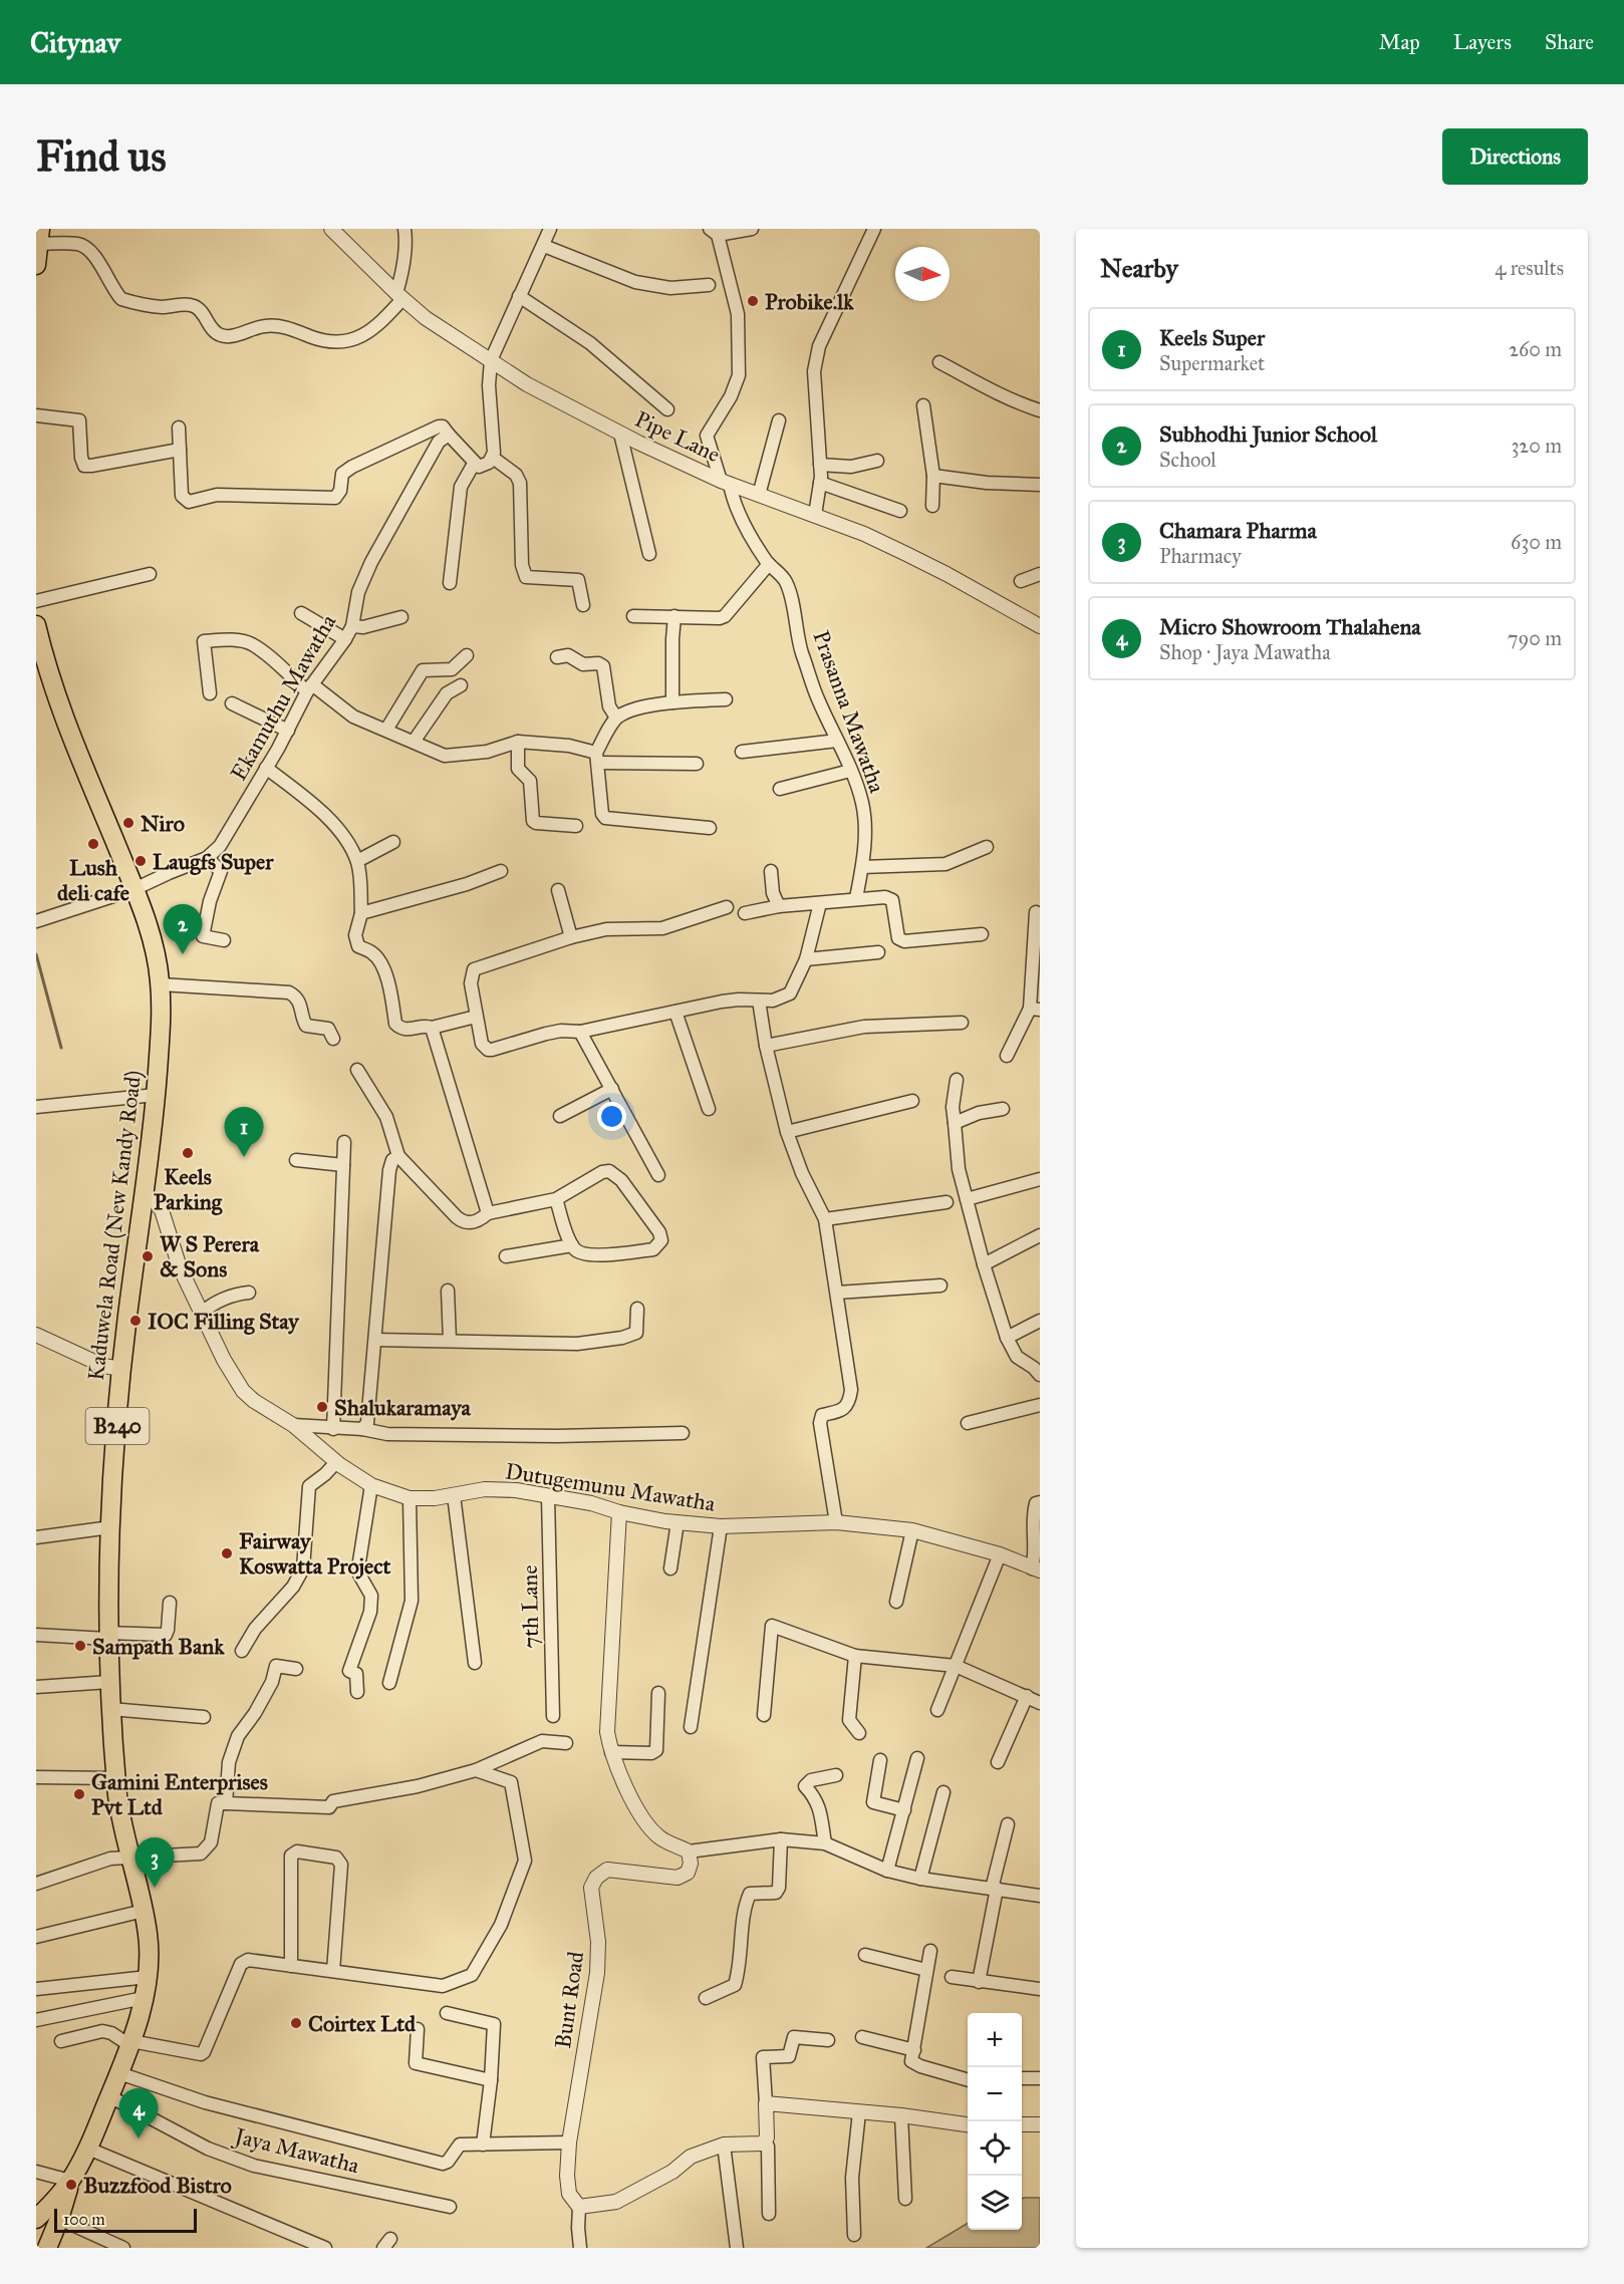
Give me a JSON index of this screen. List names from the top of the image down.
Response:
{
  "streets": {
    "main road": ["Kaduwela Road (New Kandy Road)", "B240"],
    "street": [
      "Pipe Lane",
      "Ekamuthu Mawatha",
      "Prasanna Mawatha",
      "Dutugemunu Mawatha",
      "7th Lane",
      "Bunt Road",
      "Jaya Mawatha"
    ]
  },
  "crossings": [
    ["Pipe Lane", "Prasanna Mawatha"],
    ["Ekamuthu Mawatha", "Kaduwela Road (New Kandy Road)"],
    ["Kaduwela Road (New Kandy Road)", "Dutugemunu Mawatha"],
    ["Kaduwela Road (New Kandy Road)", "Jaya Mawatha"],
    ["Dutugemunu Mawatha", "7th Lane"]
  ],
  "places": [
    "Probike.lk",
    "Niro",
    "Lush deli cafe",
    "Laugfs Super",
    "Keels Parking",
    "W S Perera & Sons",
    "IOC Filling Stay",
    "Shalukaramaya",
    "Fairway Koswatta Project",
    "Sampath Bank",
    "Gamini Enterprises Pvt Ltd",
    "Coirtex Ltd",
    "Buzzfood Bistro"
  ],
  "scale_bar": "100 m",
  "north": "right",
  "page": {
    "header": "Citynav",
    "nav": ["Map", "Layers", "Share"],
    "buttons": "Directions",
    "title": "Find us",
    "heading": ["Nearby", "4 results"],
    "list": [
      {
        "mark": "1",
        "name": "Keels Super",
        "note": "Supermarket",
        "value": "260 m"
      },
      {
        "mark": "2",
        "name": "Subhodhi Junior School",
        "note": "School",
        "value": "320 m"
      },
      {
        "mark": "3",
        "name": "Chamara Pharma",
        "note": "Pharmacy",
        "value": "630 m"
      },
      {
        "mark": "4",
        "name": "Micro Showroom Thalahena",
        "note": "Shop · Jaya Mawatha",
        "value": "790 m"
      }
    ],
    "pins": [
      "2",
      "1",
      "3",
      "4"
    ],
    "map_buttons": ["+", "−"],
    "scale": "100 m"
  }
}
